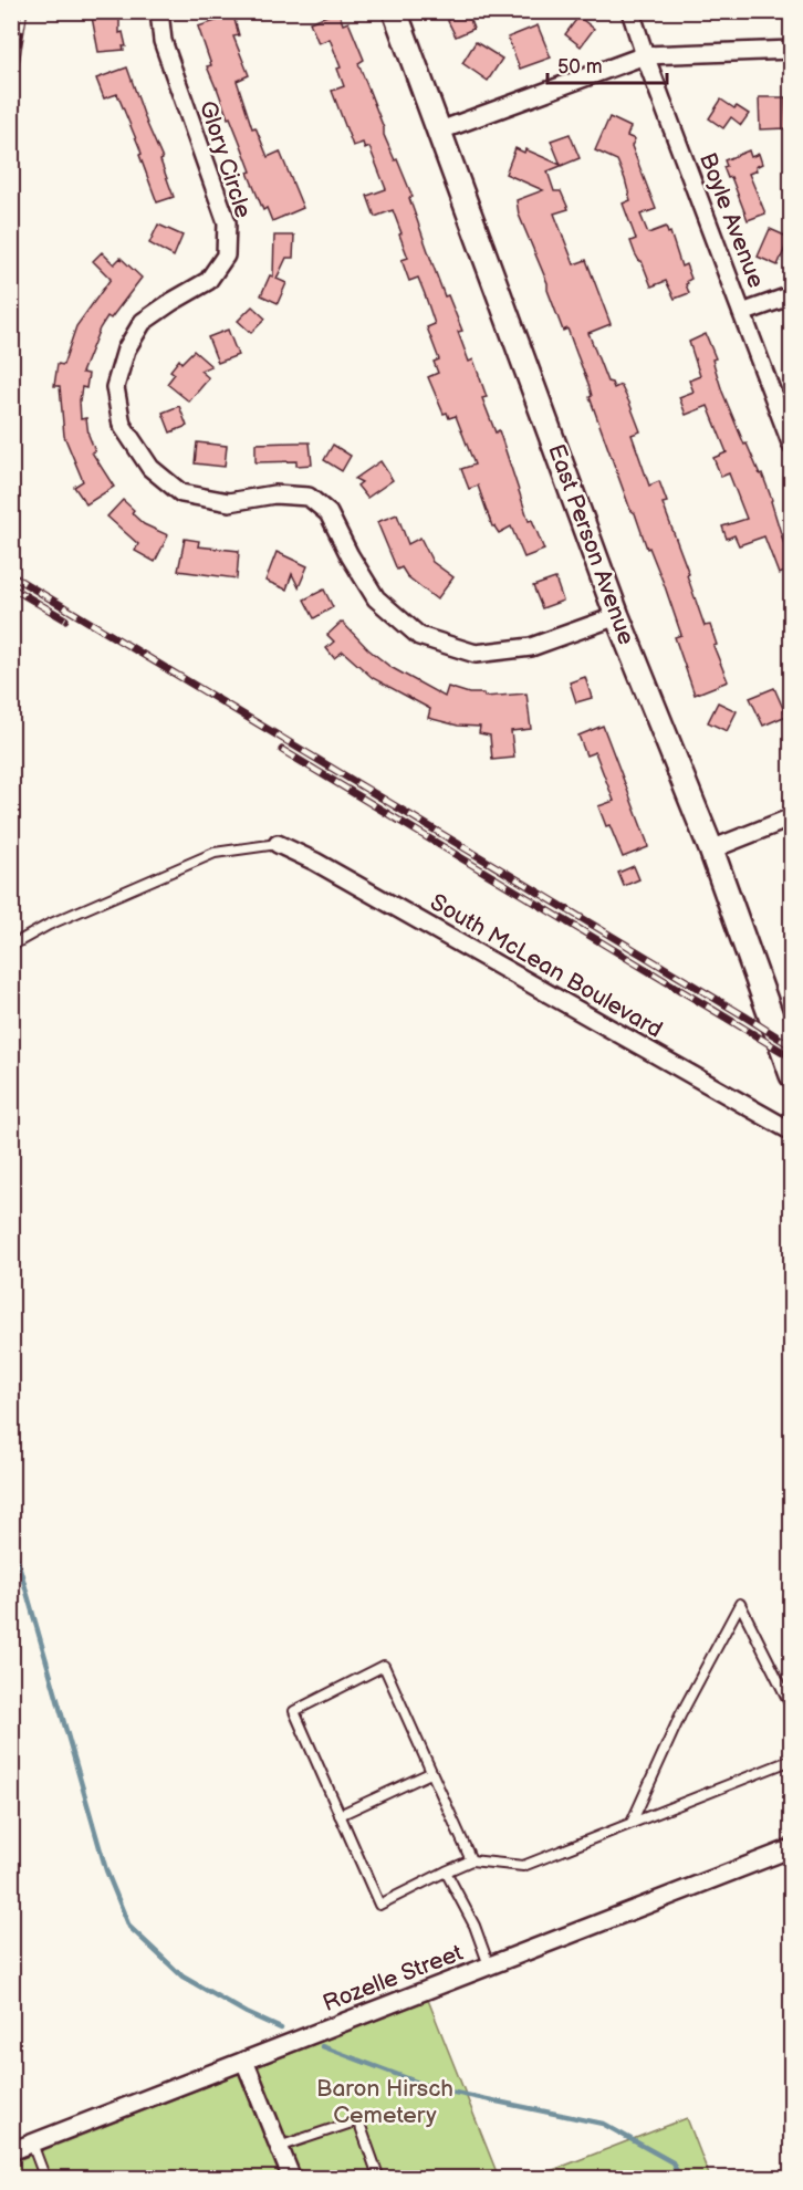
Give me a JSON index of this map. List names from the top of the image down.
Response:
{
  "streets": {
    "main road": ["East Person Avenue"],
    "street": [
      "Glory Circle",
      "Boyle Avenue",
      "South McLean Boulevard",
      "Rozelle Street"
    ]
  },
  "crossings": [
    ["Glory Circle", "East Person Avenue"]
  ],
  "parks": ["Baron Hirsch Cemetery"],
  "scale_bar": "50 m"
}
